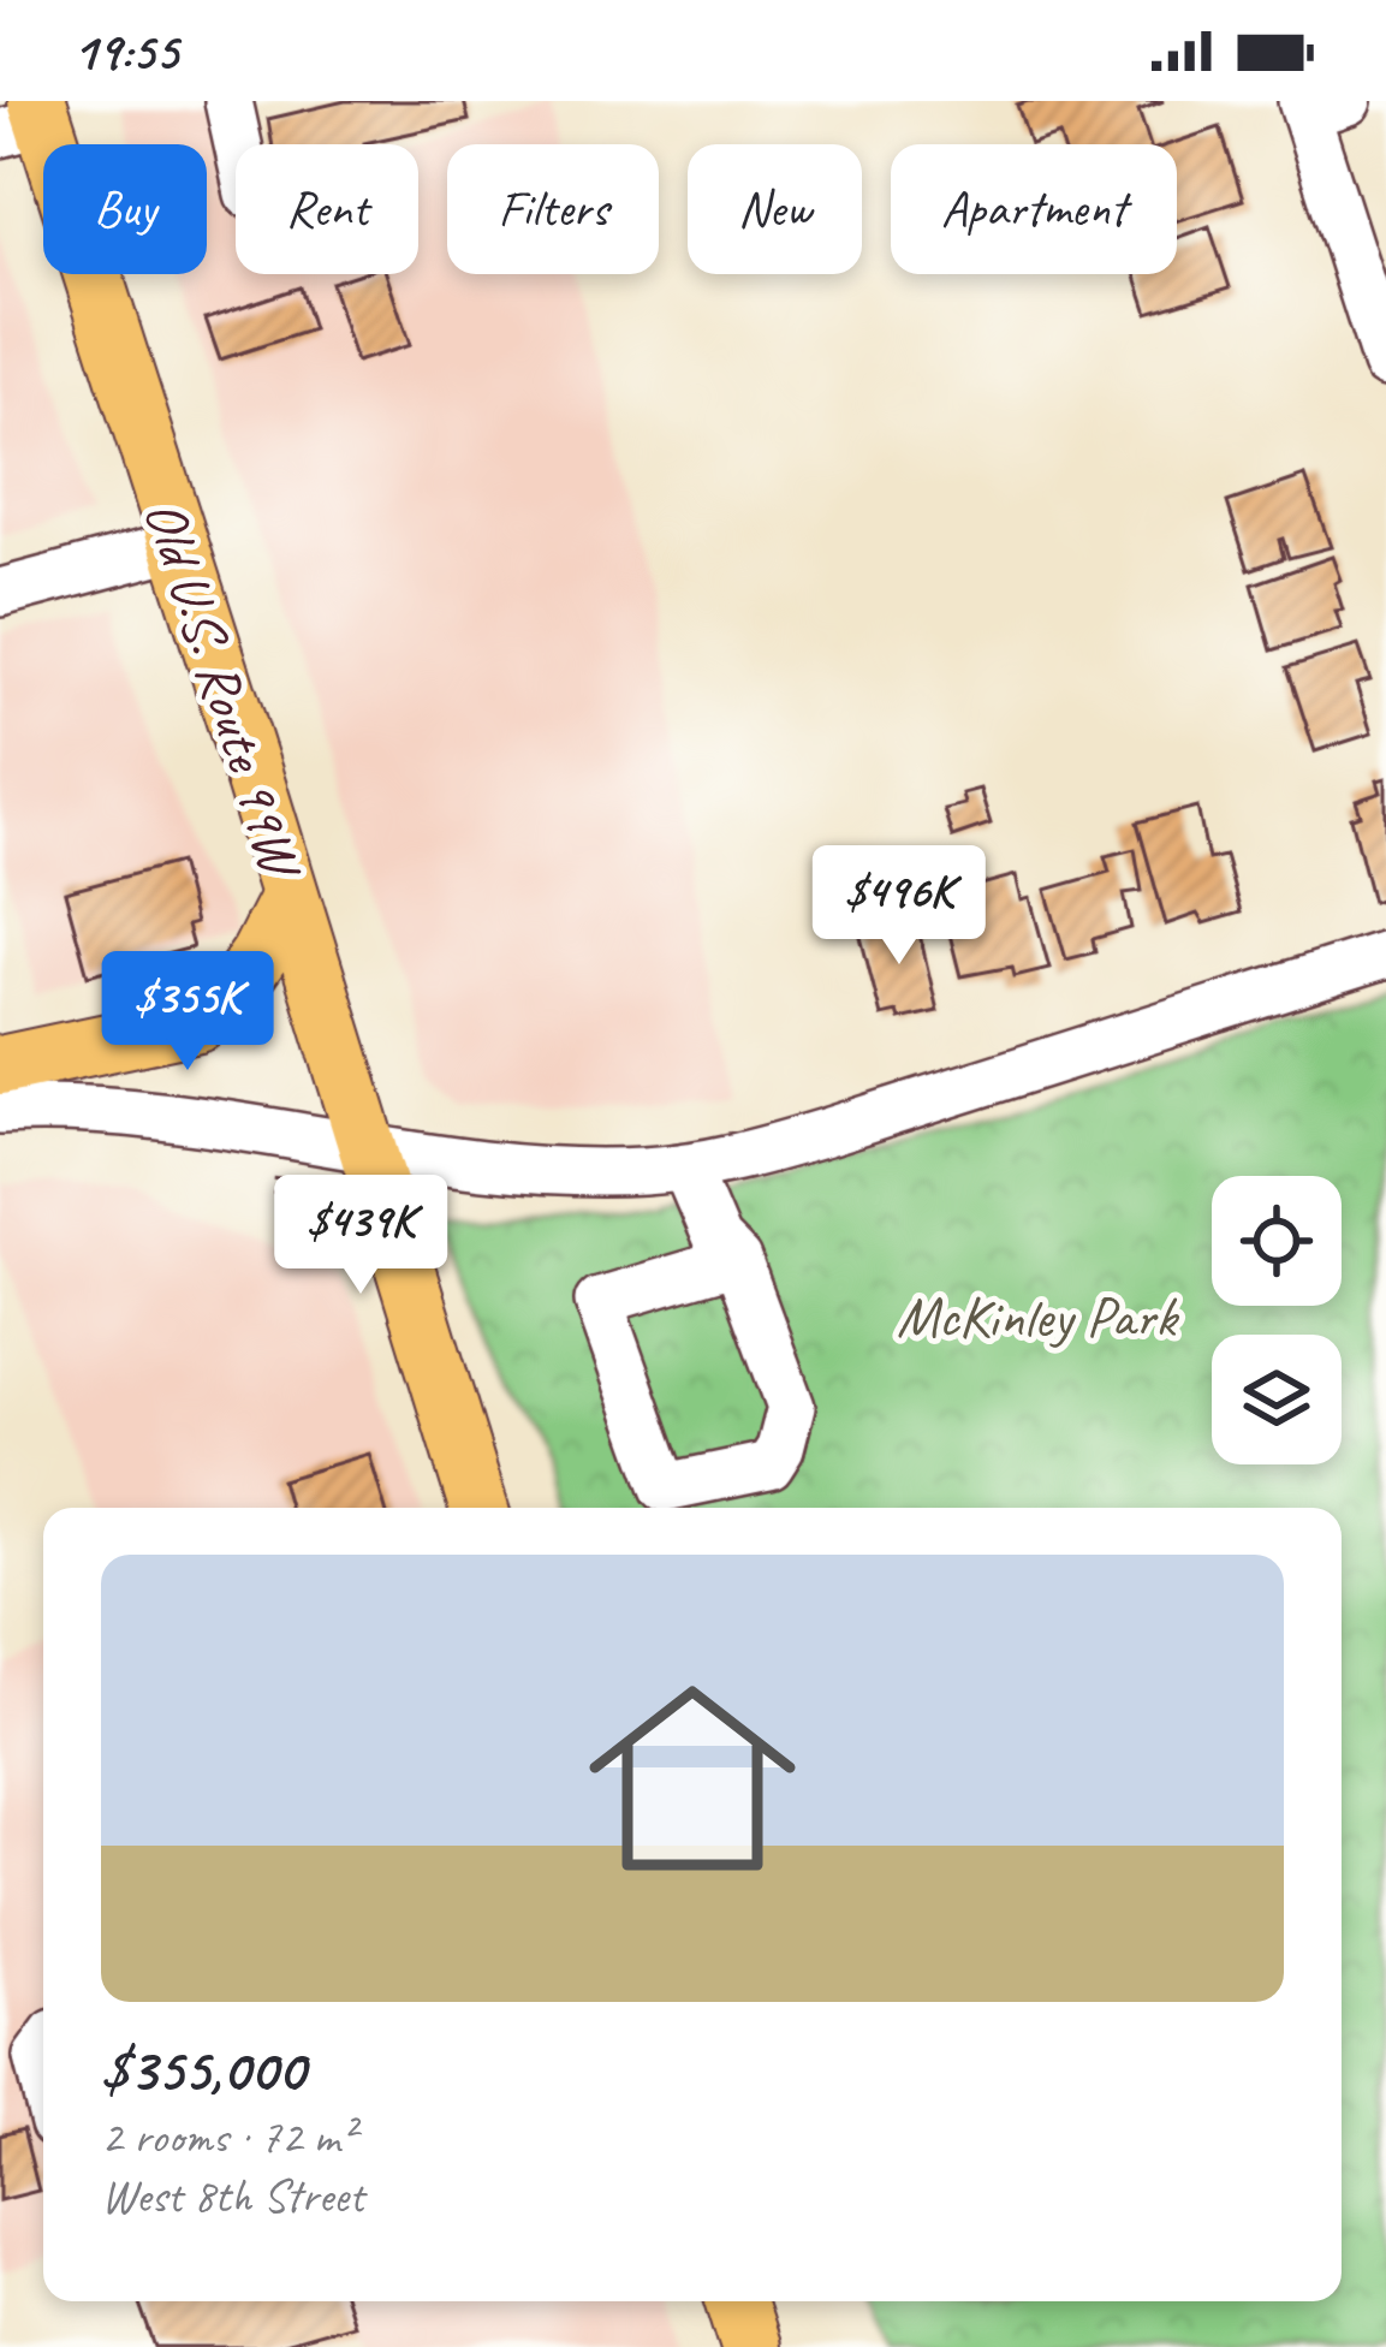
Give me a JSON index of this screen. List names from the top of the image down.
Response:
{
  "streets": {
    "main road": ["Old U.S. Route 99W"]
  },
  "parks": ["McKinley Park"],
  "page": {
    "status": "19:55",
    "chip": [
      "Buy",
      "Rent",
      "Filters",
      "New",
      "Apartment"
    ],
    "price": ["$496K", "$355K", "$439K"],
    "list": [
      {
        "name": "$355,000",
        "note": "2 rooms · 72 m² · West 8th Street"
      }
    ]
  }
}
